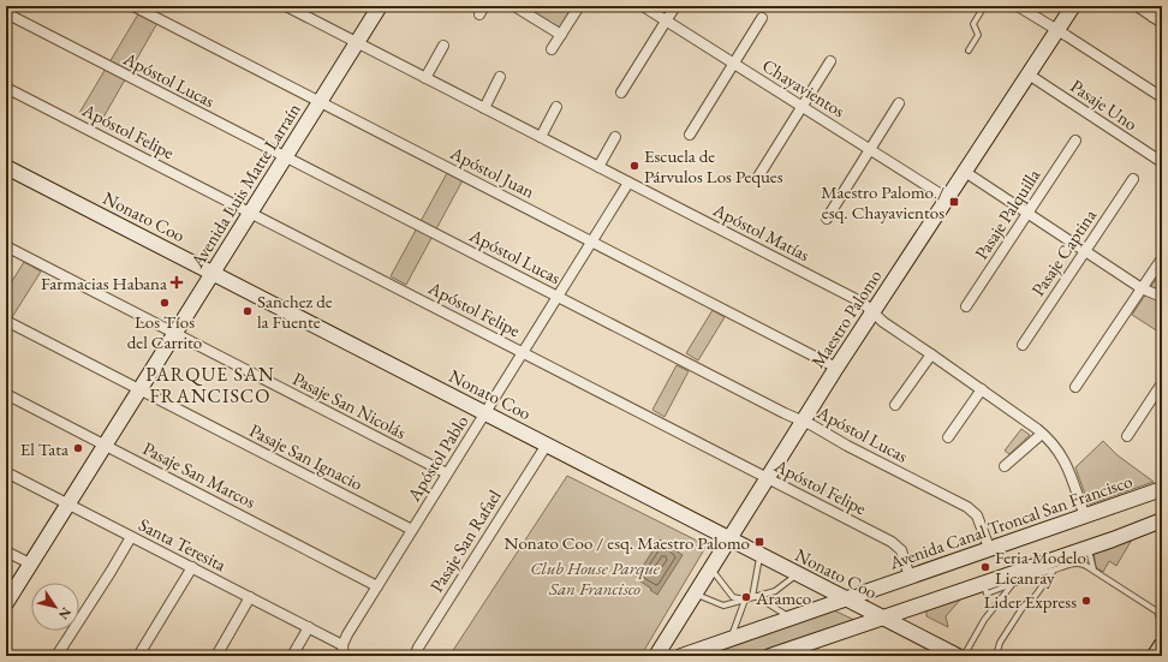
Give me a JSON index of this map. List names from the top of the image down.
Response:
{
  "streets": {
    "street": [
      "Apóstol Lucas",
      "Chayavientos",
      "Pasaje Uno",
      "Apóstol Felipe",
      "Apóstol Juan",
      "Avenida Luis Matte Larraín",
      "Pasaje Palquilla",
      "Nonato Coo",
      "Apóstol Matías",
      "Pasaje Captina",
      "Maestro Palomo",
      "Pasaje San Nicolás",
      "Pasaje San Ignacio",
      "Apóstol Pablo",
      "Pasaje San Marcos",
      "Avenida Canal Troncal San Francisco",
      "Pasaje San Rafael",
      "Santa Teresita"
    ]
  },
  "crossings": [
    ["Apóstol Lucas", "Avenida Luis Matte Larraín"],
    ["Apóstol Lucas", "Maestro Palomo"],
    ["Apóstol Lucas", "Apóstol Pablo"],
    ["Apóstol Lucas", "Avenida Canal Troncal San Francisco"],
    ["Chayavientos", "Maestro Palomo"],
    ["Pasaje Uno", "Maestro Palomo"],
    ["Apóstol Felipe", "Avenida Luis Matte Larraín"],
    ["Apóstol Felipe", "Maestro Palomo"],
    ["Apóstol Felipe", "Apóstol Pablo"],
    ["Apóstol Felipe", "Avenida Canal Troncal San Francisco"],
    ["Apóstol Juan", "Avenida Luis Matte Larraín"],
    ["Apóstol Juan", "Maestro Palomo"],
    ["Apóstol Juan", "Apóstol Pablo"],
    ["Avenida Luis Matte Larraín", "Nonato Coo"],
    ["Avenida Luis Matte Larraín", "Apóstol Matías"],
    ["Avenida Luis Matte Larraín", "Pasaje San Nicolás"],
    ["Avenida Luis Matte Larraín", "Pasaje San Ignacio"],
    ["Avenida Luis Matte Larraín", "Pasaje San Marcos"],
    ["Avenida Luis Matte Larraín", "Santa Teresita"],
    ["Nonato Coo", "Maestro Palomo"],
    ["Nonato Coo", "Apóstol Pablo"],
    ["Nonato Coo", "Avenida Canal Troncal San Francisco"],
    ["Nonato Coo", "Pasaje San Rafael"],
    ["Apóstol Matías", "Maestro Palomo"],
    ["Apóstol Matías", "Apóstol Pablo"],
    ["Apóstol Matías", "Avenida Canal Troncal San Francisco"],
    ["Pasaje San Nicolás", "Apóstol Pablo"],
    ["Pasaje San Ignacio", "Apóstol Pablo"],
    ["Apóstol Pablo", "Pasaje San Marcos"],
    ["Apóstol Pablo", "Santa Teresita"]
  ],
  "districts": ["PARQUE SAN FRANCISCO"],
  "parks": ["Club House Parque San Francisco"],
  "places": {
    "other": [
      "Escuela de Párvulos Los Peques",
      "Los Tíos del Carrito",
      "Sanchez de la Fuente",
      "El Tata",
      "Feria Modelo Licanray",
      "Aramco",
      "Lider Express"
    ],
    "transit": ["Maestro Palomo / esq. Chayavientos", "Nonato Coo / esq. Maestro Palomo"],
    "health": ["Farmacias Habana"]
  },
  "north": "bottom right"
}
